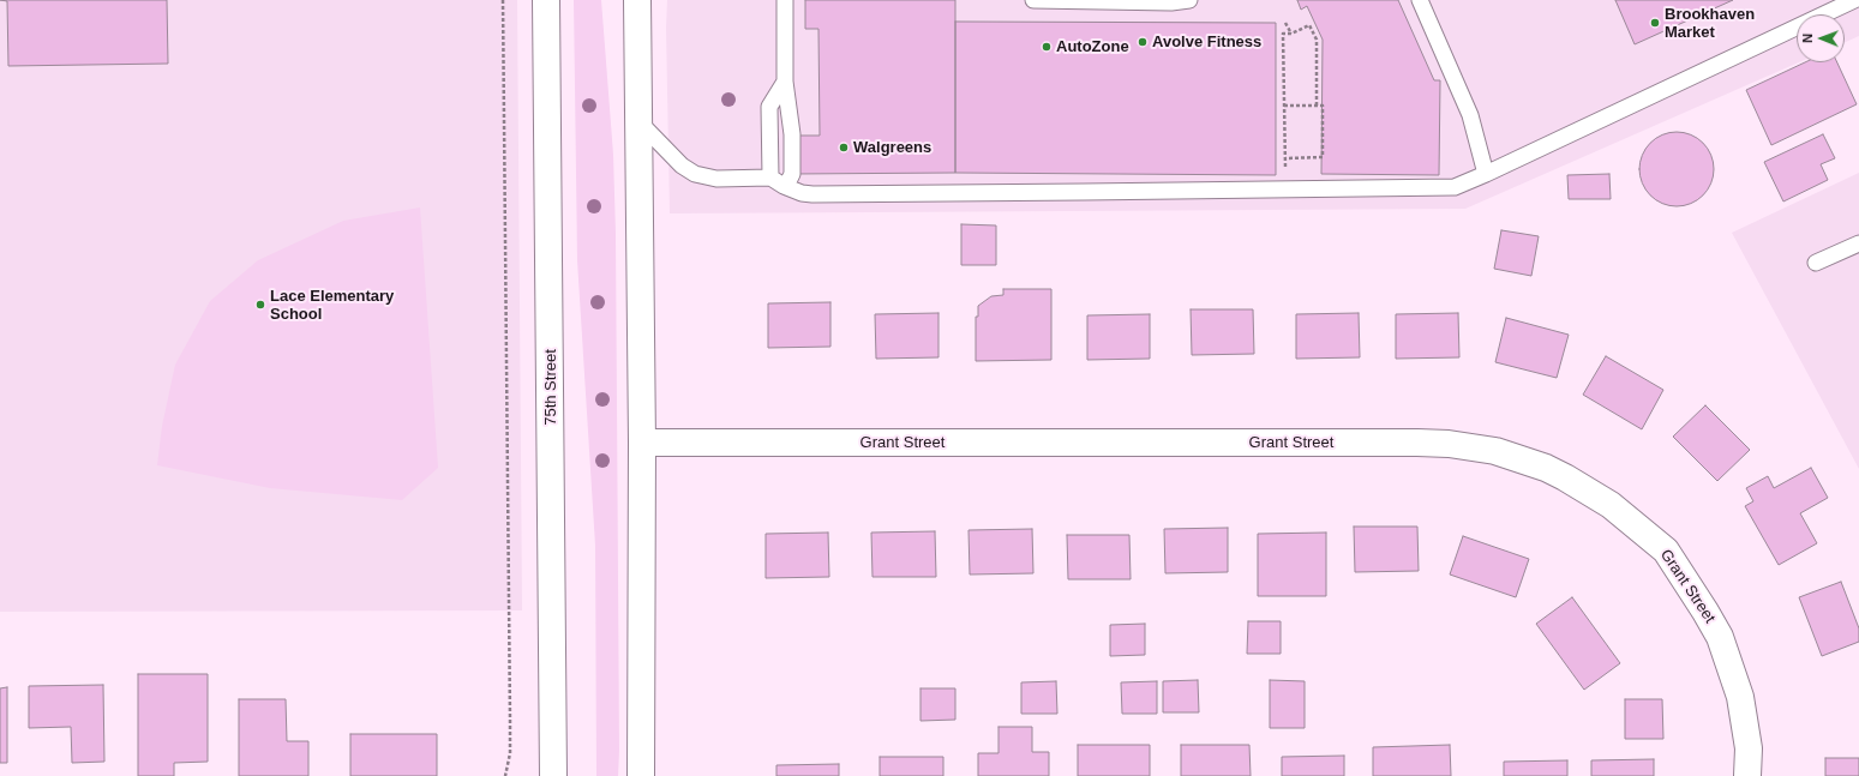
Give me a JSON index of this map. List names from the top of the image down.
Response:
{
  "streets": {
    "main road": ["75th Street", "Grant Street"]
  },
  "places": [
    "Brookhaven Market",
    "Avolve Fitness",
    "AutoZone",
    "Walgreens",
    "Lace Elementary School"
  ],
  "north": "left"
}
